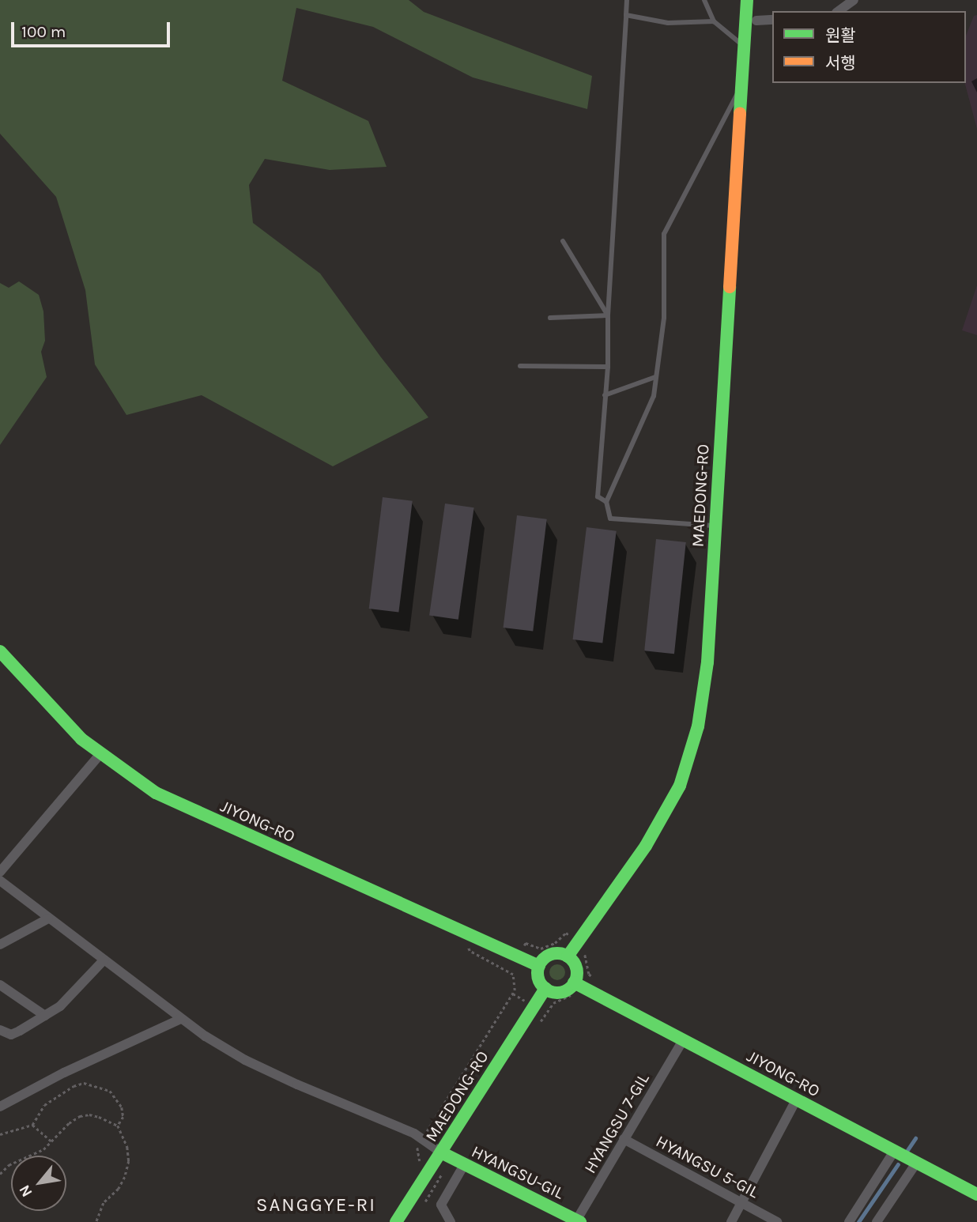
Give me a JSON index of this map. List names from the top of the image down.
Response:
{
  "streets": {
    "street": [
      "MAEDONG-RO",
      "JIYONG-RO",
      "HYANGSU 7-GIL",
      "HYANGSU 5-GIL",
      "HYANGSU-GIL"
    ]
  },
  "crossings": [
    ["MAEDONG-RO", "JIYONG-RO"],
    ["MAEDONG-RO", "HYANGSU-GIL"],
    ["JIYONG-RO", "HYANGSU 7-GIL"],
    ["HYANGSU 7-GIL", "HYANGSU 5-GIL"],
    ["HYANGSU 7-GIL", "HYANGSU-GIL"]
  ],
  "districts": ["SANGGYE-RI"],
  "legend": ["원활", "서행"],
  "scale_bar": "100 m",
  "north": "bottom left"
}
